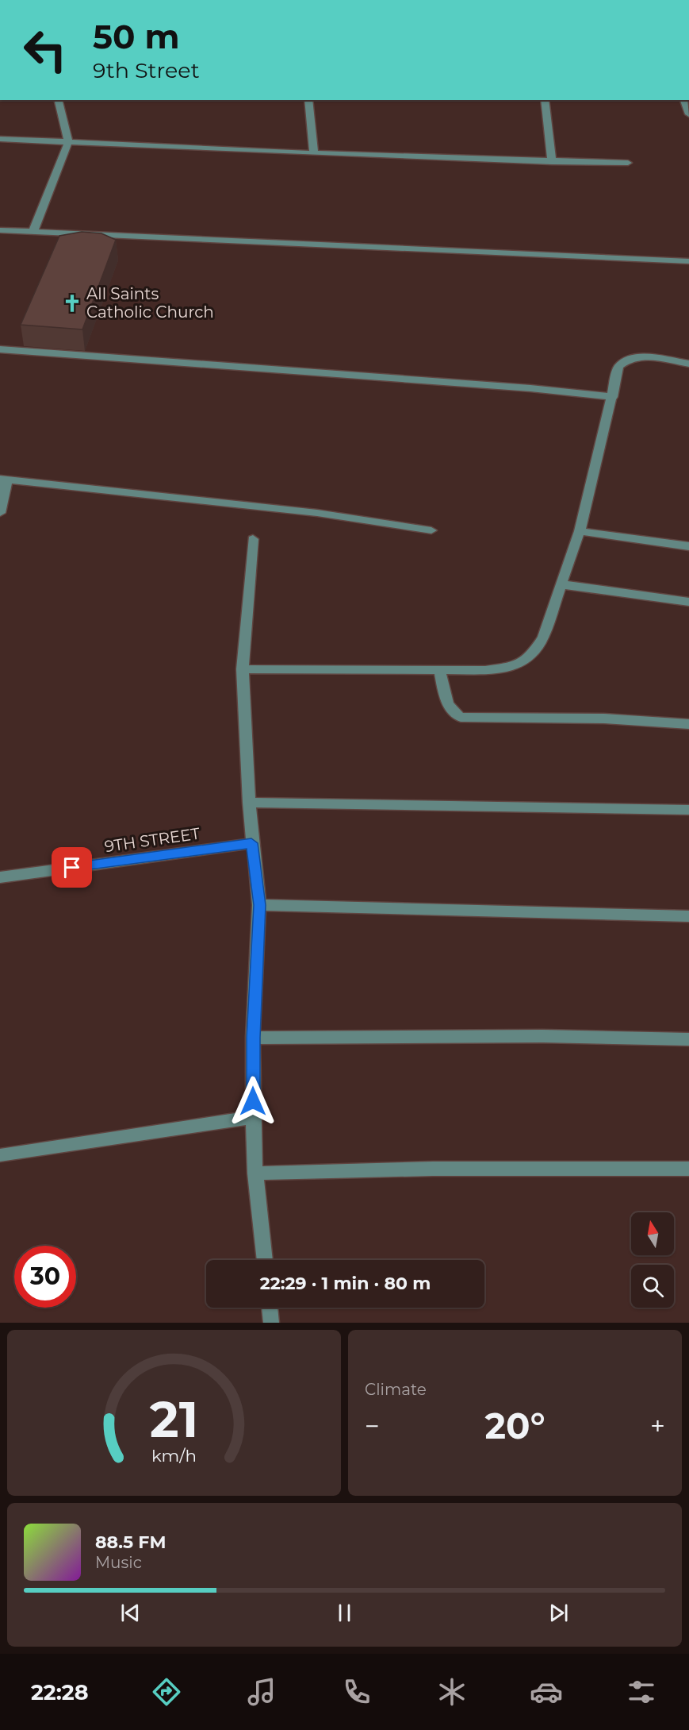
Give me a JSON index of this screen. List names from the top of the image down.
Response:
{
  "streets": {
    "street": ["9TH STREET"]
  },
  "places": {
    "church": ["All Saints Catholic Church"]
  },
  "north": "top",
  "page": {
    "turn": ["50 m", "9th Street"],
    "limit": "30",
    "trip": "22:29 · 1 min · 80 m",
    "tile": "Climate",
    "heat": ["−", "20°", "+"],
    "song": ["88.5 FM", "Music"],
    "tabs": "22:28",
    "gauge": ["21", "km/h"]
  }
}
